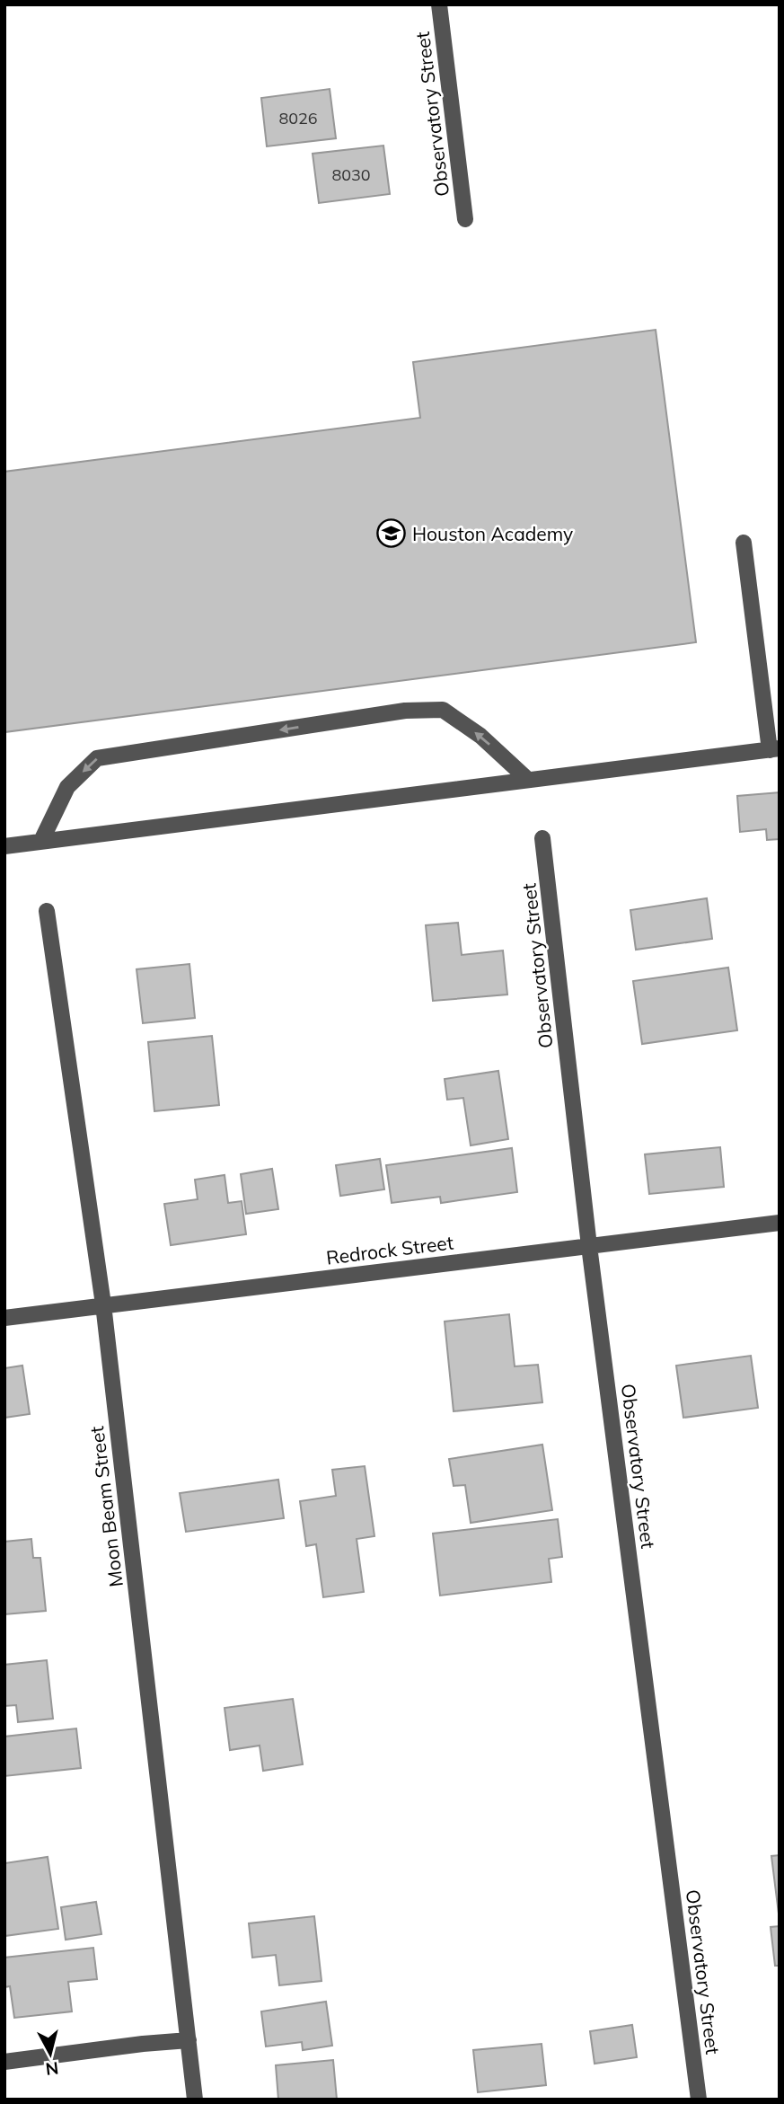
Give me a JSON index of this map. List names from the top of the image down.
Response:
{
  "streets": {
    "street": ["Observatory Street", "Redrock Street", "Moon Beam Street"]
  },
  "crossings": [
    ["Observatory Street", "Redrock Street"],
    ["Redrock Street", "Moon Beam Street"]
  ],
  "places": {
    "school or university": ["Houston Academy"]
  },
  "house_numbers": ["8026", "8030"],
  "north": "bottom"
}
